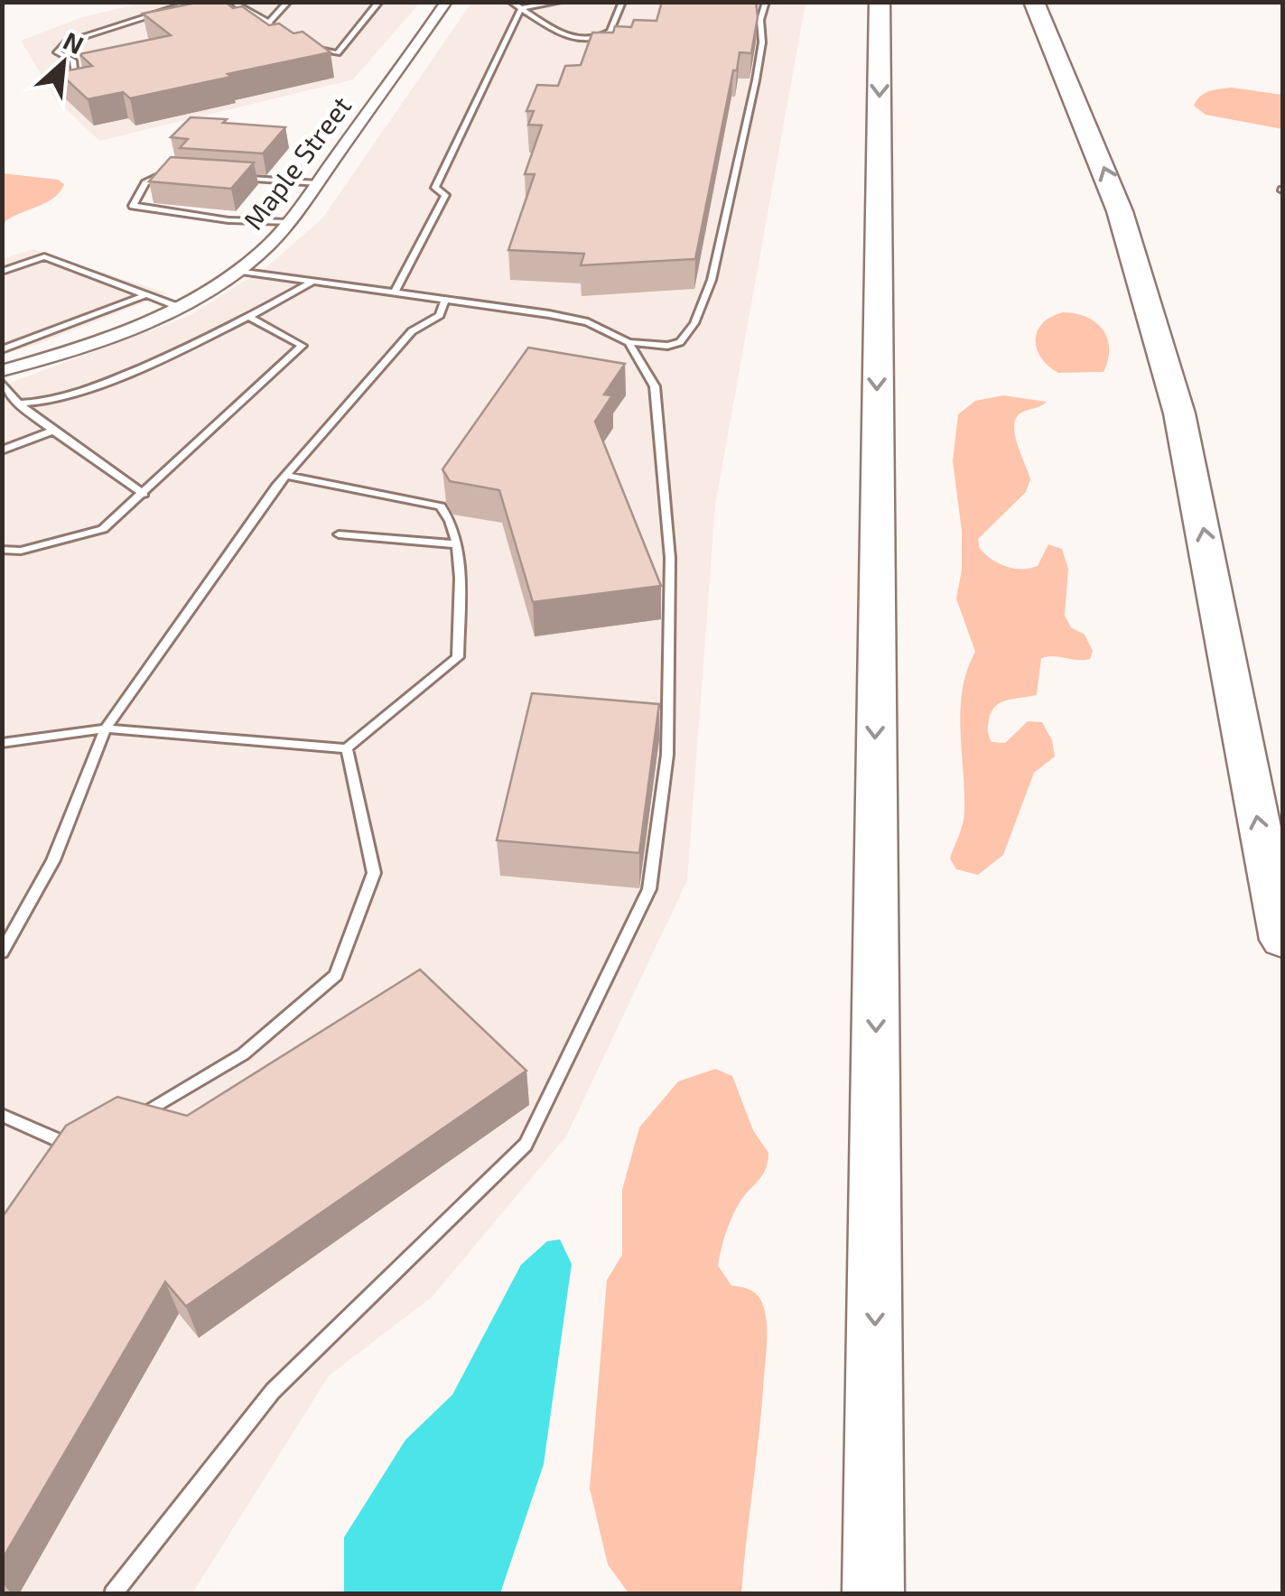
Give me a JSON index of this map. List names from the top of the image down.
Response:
{
  "streets": {
    "street": ["Maple Street"]
  },
  "north": "top right"
}
